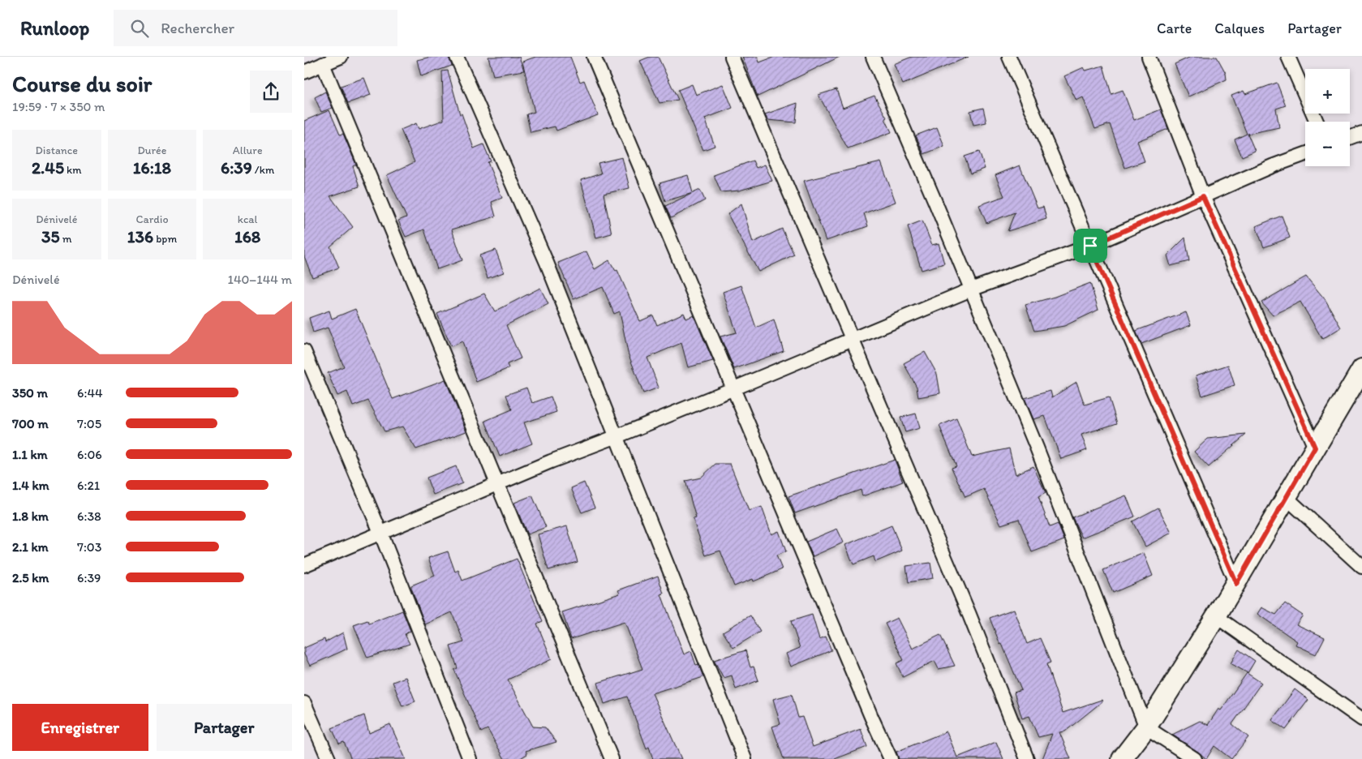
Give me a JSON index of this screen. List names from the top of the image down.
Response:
{
  "page": {
    "header": "Runloop",
    "search": "Rechercher",
    "nav": ["Carte", "Calques", "Partager"],
    "heading": ["Course du soir", "19:59 · 7 × 350 m"],
    "map_buttons": ["+", "−"],
    "stats": [
      ["Distance", "2.45 km"],
      ["Durée", "16:18"],
      ["Allure", "6:39 /km"],
      ["Dénivelé", "35 m"],
      ["Cardio", "136 bpm"],
      ["kcal", "168"]
    ],
    "chart": ["Dénivelé", "140–144 m"],
    "list": [
      {
        "name": "350 m",
        "note": "6:44"
      },
      {
        "name": "700 m",
        "note": "7:05"
      },
      {
        "name": "1.1 km",
        "note": "6:06"
      },
      {
        "name": "1.4 km",
        "note": "6:21"
      },
      {
        "name": "1.8 km",
        "note": "6:38"
      },
      {
        "name": "2.1 km",
        "note": "7:03"
      },
      {
        "name": "2.5 km",
        "note": "6:39"
      }
    ],
    "buttons": ["Enregistrer", "Partager"]
  }
}
